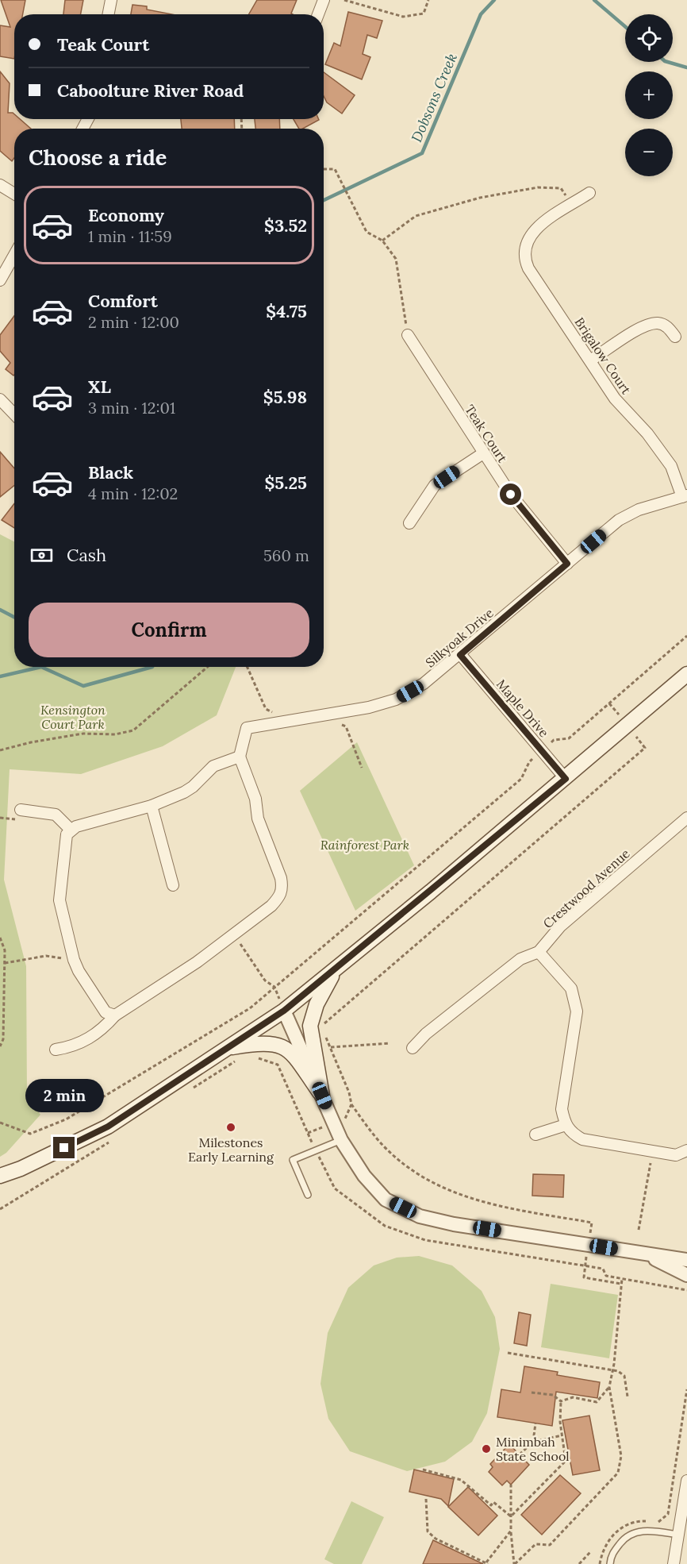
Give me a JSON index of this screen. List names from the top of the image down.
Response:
{
  "streets": {
    "street": [
      "Brigalow Court",
      "Teak Court",
      "Silkyoak Drive",
      "Maple Drive",
      "Crestwood Avenue"
    ]
  },
  "crossings": [
    ["Brigalow Court", "Silkyoak Drive"],
    ["Teak Court", "Silkyoak Drive"],
    ["Silkyoak Drive", "Maple Drive"]
  ],
  "water": ["Dobsons Creek"],
  "parks": ["Kensington Court Park", "Rainforest Park"],
  "places": ["Milestones Early Learning", "Minimbah State School"],
  "page": {
    "map_buttons": ["+", "−"],
    "banner": ["Teak Court", "Caboolture River Road"],
    "heading": "Choose a ride",
    "list": [
      {
        "name": "Economy",
        "note": "1 min · 11:59",
        "value": "$3.52"
      },
      {
        "name": "Comfort",
        "note": "2 min · 12:00",
        "value": "$4.75"
      },
      {
        "name": "XL",
        "note": "3 min · 12:01",
        "value": "$5.98"
      },
      {
        "name": "Black",
        "note": "4 min · 12:02",
        "value": "$5.25"
      }
    ],
    "pay": ["Cash", "560 m"],
    "buttons": "Confirm",
    "bubble": "2 min"
  }
}
